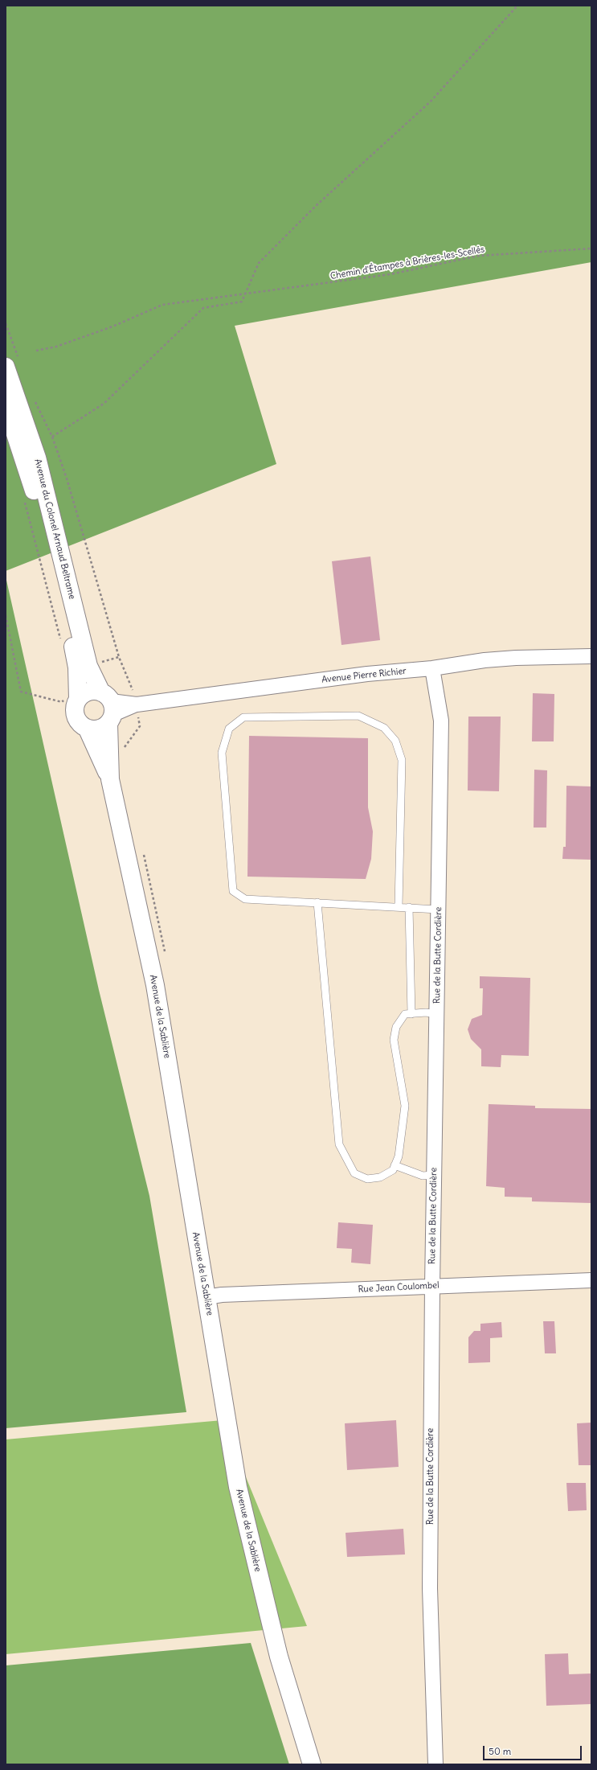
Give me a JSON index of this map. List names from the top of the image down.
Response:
{
  "streets": {
    "main road": ["Avenue du Colonel Arnaud Beltrame", "Avenue de la Sablière"],
    "street": ["Avenue Pierre Richier", "Rue de la Butte Cordière", "Rue Jean Coulombel"],
    "path": ["Chemin d'Étampes à Brières-les-Scellés"]
  },
  "crossings": [
    ["Avenue du Colonel Arnaud Beltrame", "Avenue Pierre Richier"],
    ["Avenue du Colonel Arnaud Beltrame", "Avenue de la Sablière"],
    ["Avenue Pierre Richier", "Rue de la Butte Cordière"],
    ["Avenue Pierre Richier", "Avenue de la Sablière"],
    ["Rue de la Butte Cordière", "Rue Jean Coulombel"],
    ["Avenue de la Sablière", "Rue Jean Coulombel"]
  ],
  "scale_bar": "50 m"
}
